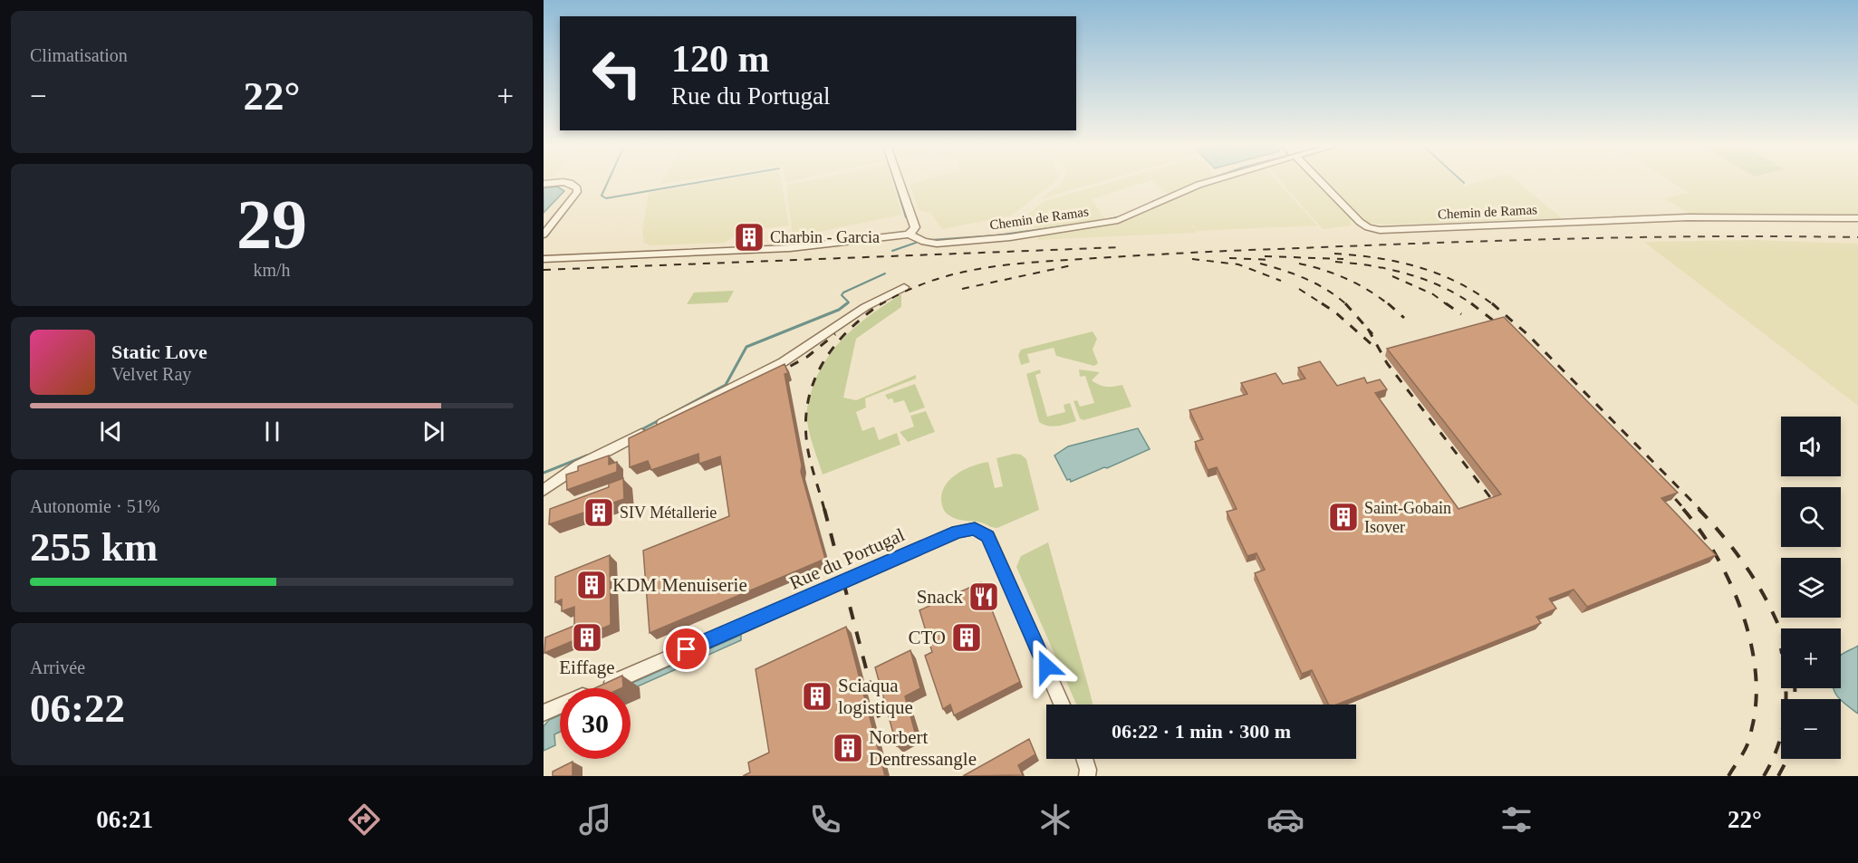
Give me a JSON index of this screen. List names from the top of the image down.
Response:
{
  "streets": {
    "street": ["Chemin de Ramas", "Rue du Portugal"]
  },
  "places": {
    "building": [
      "Charbin - Garcia",
      "SIV Métallerie",
      "Saint-Gobain Isover",
      "KDM Menuiserie",
      "Eiffage",
      "CTO",
      "Sciaqua logistique",
      "Norbert Dentressangle"
    ],
    "restaurant": ["Snack"]
  },
  "page": {
    "tile": [
      "Climatisation",
      ["29", "km/h"],
      ["Autonomie · 51%", "255 km"],
      ["Arrivée", "06:22"]
    ],
    "turn": ["120 m", "Rue du Portugal"],
    "heat": ["−", "22°", "+"],
    "song": ["Static Love", "Velvet Ray"],
    "map_buttons": ["+", "−"],
    "limit": "30",
    "trip": "06:22 · 1 min · 300 m",
    "tabs": ["06:21", "22°"]
  }
}
